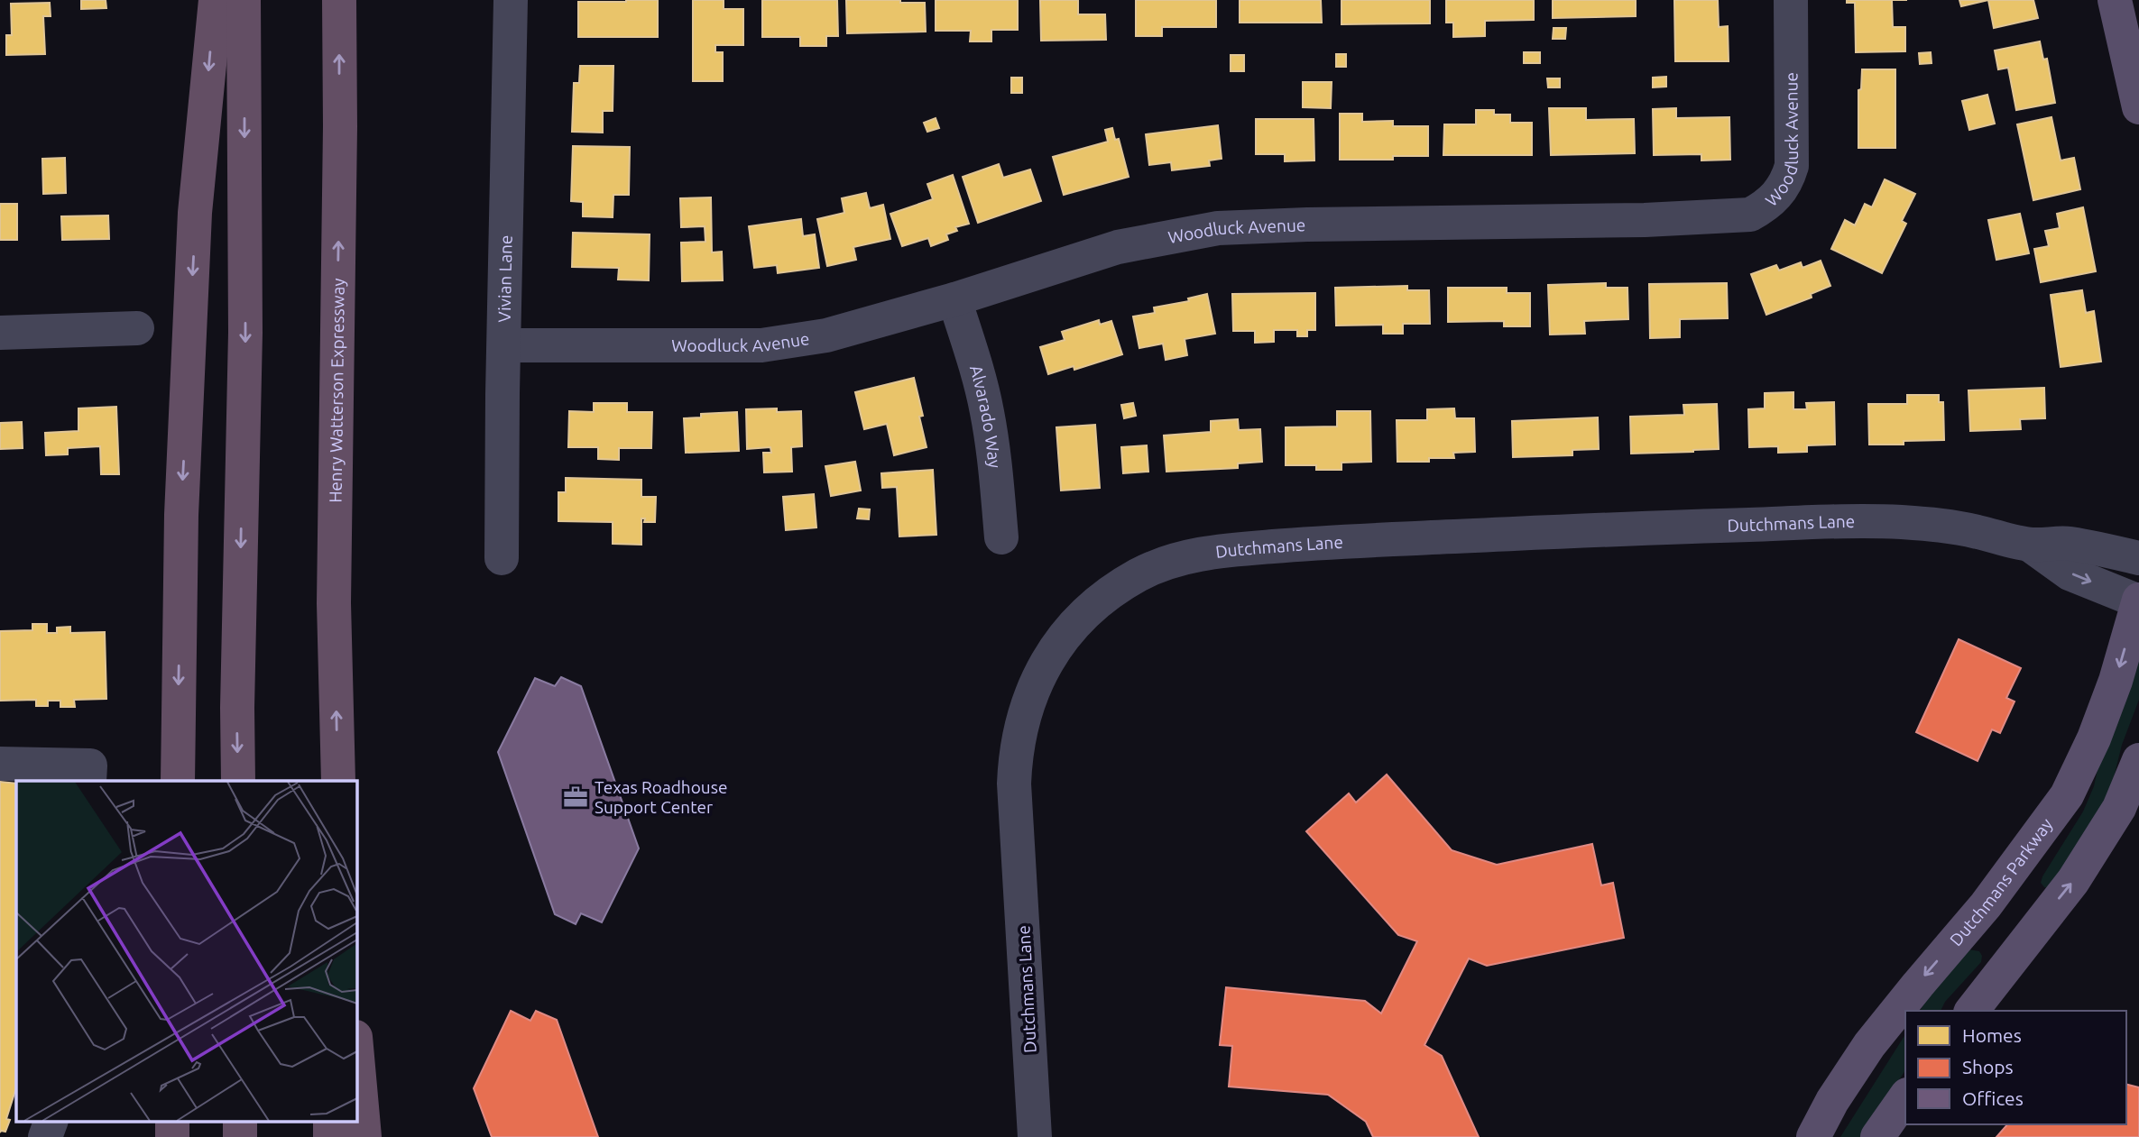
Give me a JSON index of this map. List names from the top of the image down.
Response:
{
  "streets": {
    "highway": ["Henry Watterson Expressway"],
    "main road": ["Dutchmans Parkway"],
    "street": [
      "Woodluck Avenue",
      "Vivian Lane",
      "Alvarado Way",
      "Dutchmans Lane"
    ]
  },
  "crossings": [
    ["Woodluck Avenue", "Vivian Lane"],
    ["Woodluck Avenue", "Alvarado Way"],
    ["Dutchmans Lane", "Dutchmans Parkway"]
  ],
  "places": {
    "office": ["Texas Roadhouse Support Center"]
  },
  "legend": ["Homes", "Shops", "Offices"]
}
